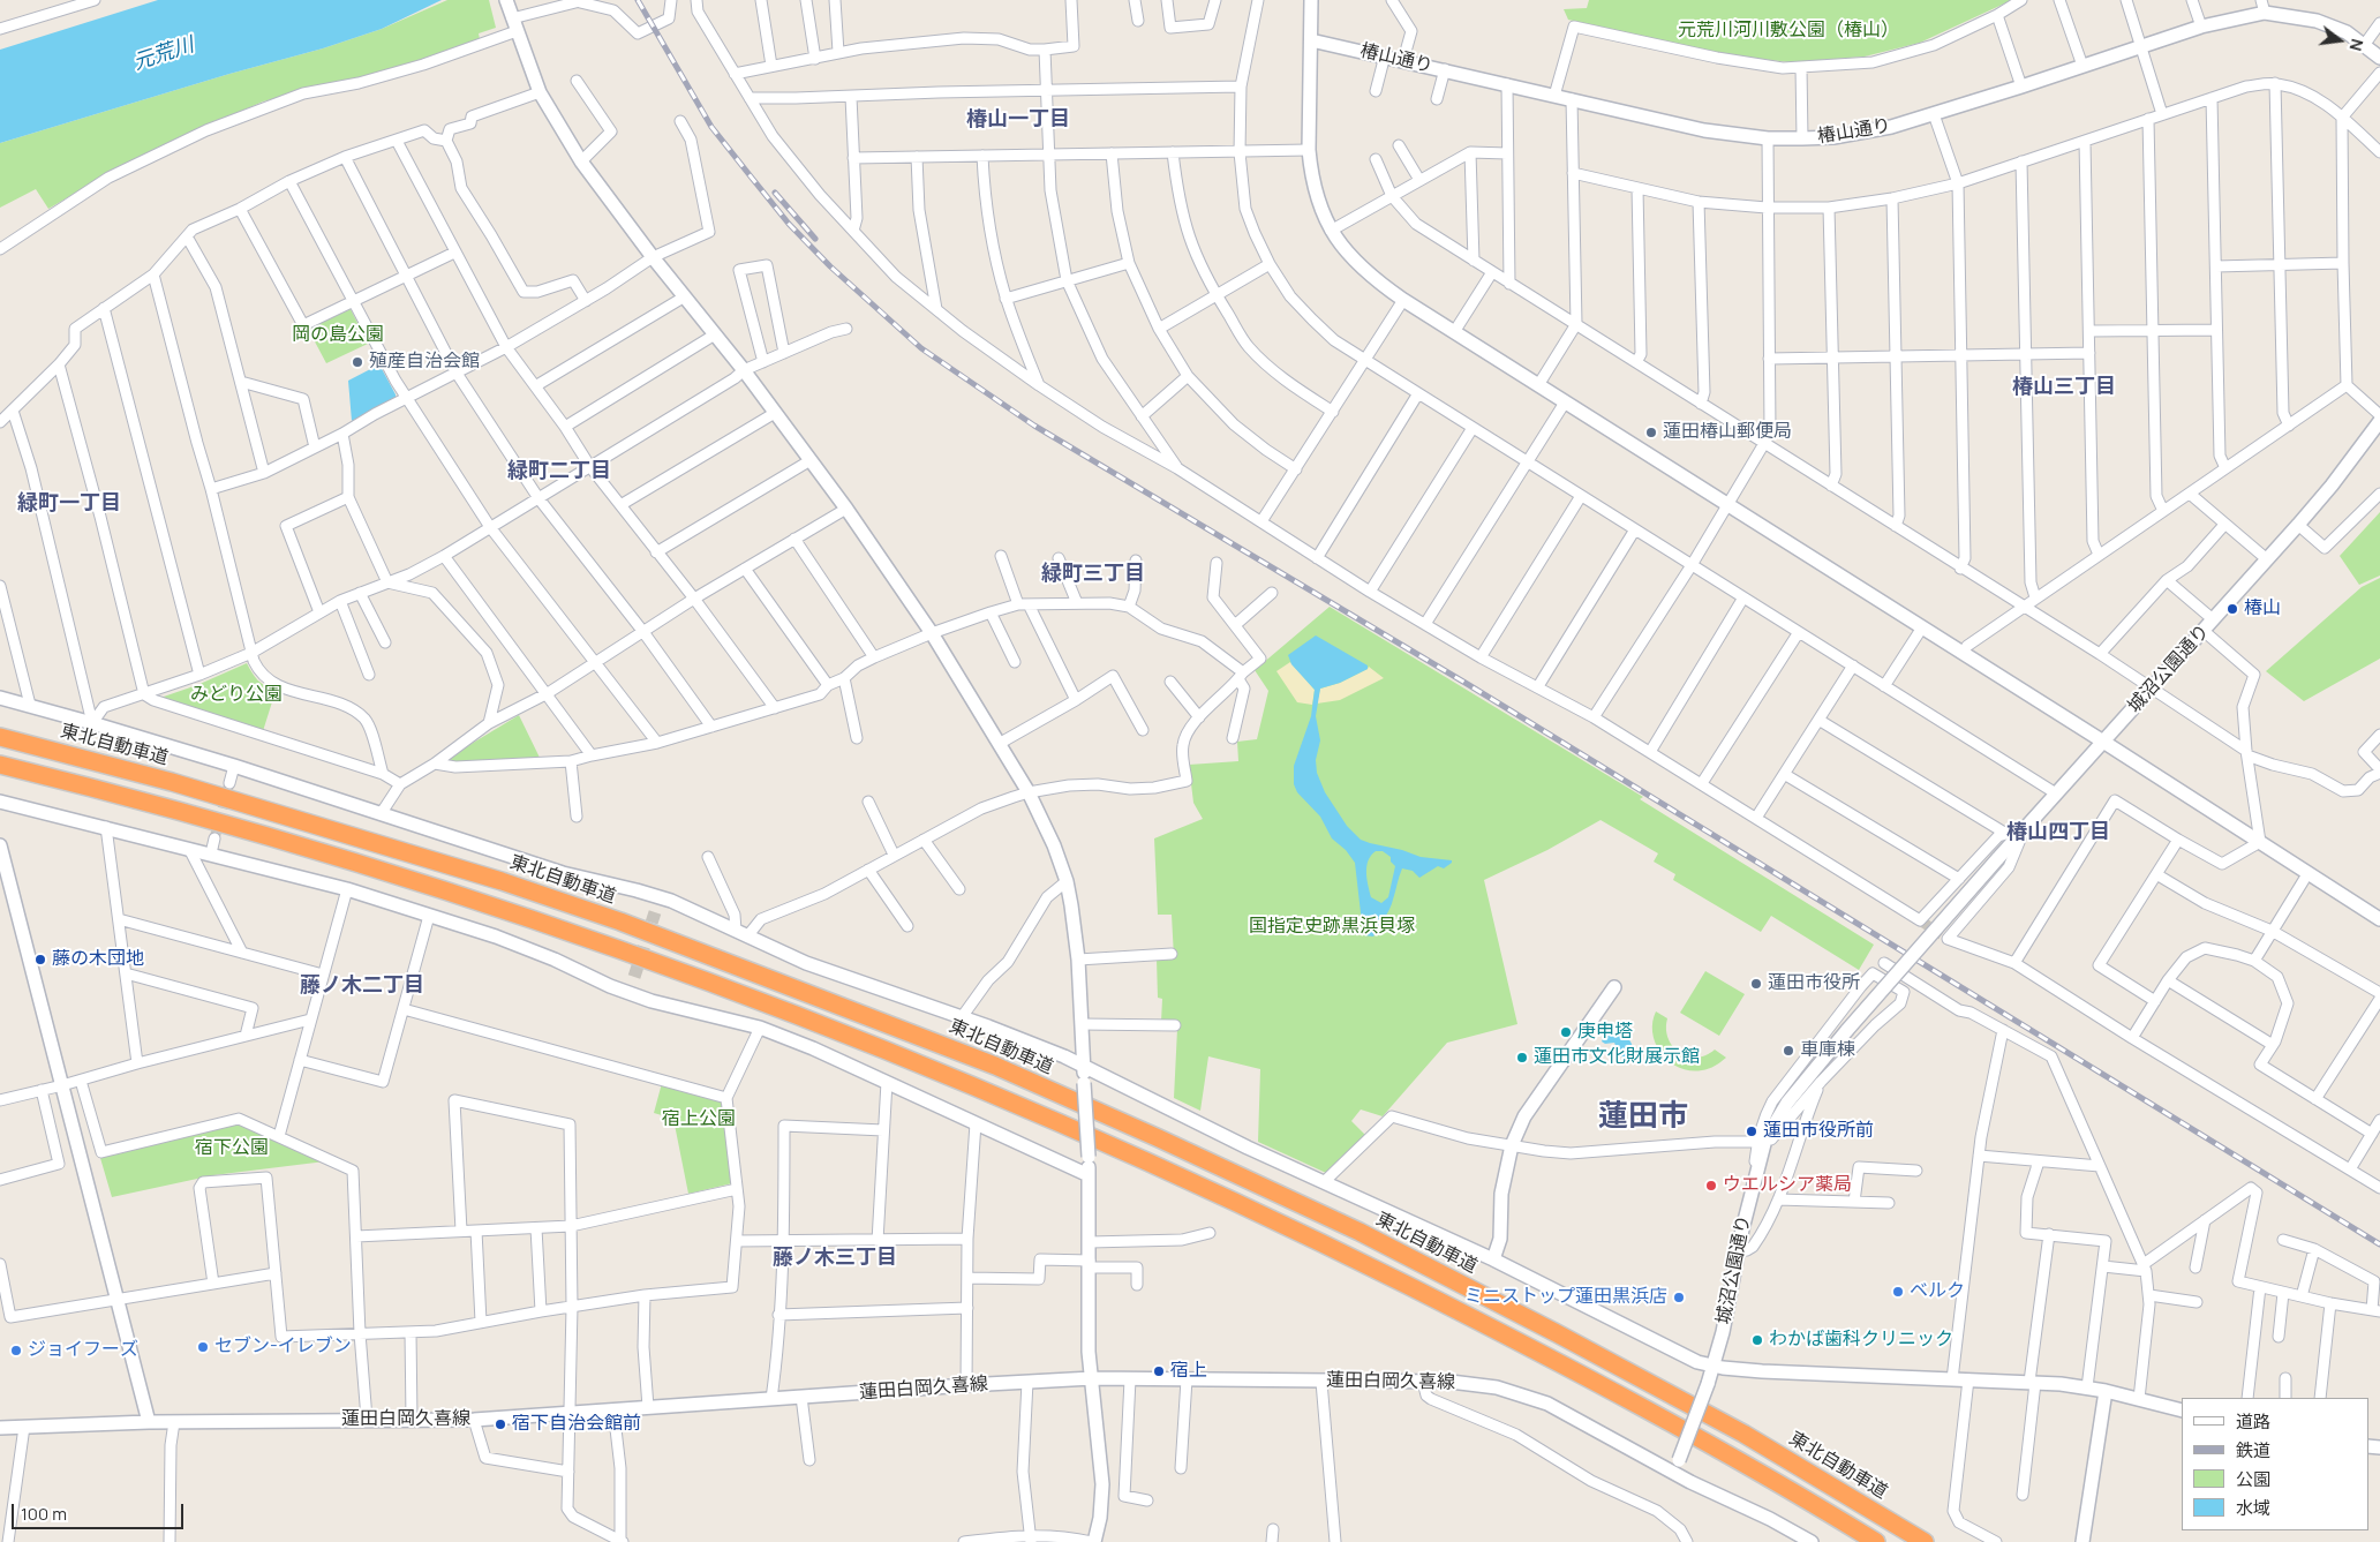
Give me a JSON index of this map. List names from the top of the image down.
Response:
{
  "streets": {
    "highway": ["東北自動車道"],
    "street": ["椿山通り", "城沼公園通り", "蓮田白岡久喜線"]
  },
  "crossings": [
    ["城沼公園通り", "蓮田白岡久喜線"]
  ],
  "districts": [
    "椿山一丁目",
    "椿山三丁目",
    "緑町二丁目",
    "緑町一丁目",
    "緑町三丁目",
    "椿山四丁目",
    "藤ノ木二丁目",
    "蓮田市",
    "藤ノ木三丁目"
  ],
  "water": ["元荒川"],
  "parks": [
    "元荒川河川敷公園（椿山）",
    "岡の島公園",
    "みどり公園",
    "国指定史跡黒浜貝塚",
    "宿上公園",
    "宿下公園"
  ],
  "places": [
    "殖産自治会館",
    "蓮田椿山郵便局",
    "椿山",
    "藤の木団地",
    "蓮田市役所",
    "庚申塔",
    "車庫棟",
    "蓮田市文化財展示館",
    "蓮田市役所前",
    "ウエルシア薬局",
    "ベルク",
    "ミニストップ蓮田黒浜店",
    "わかば歯科クリニック",
    "セブン-イレブン",
    "ジョイフーズ",
    "宿上",
    "宿下自治会館前"
  ],
  "legend": [
    "道路",
    "鉄道",
    "公園",
    "水域"
  ],
  "scale_bar": "100 m",
  "north": "right"
}
